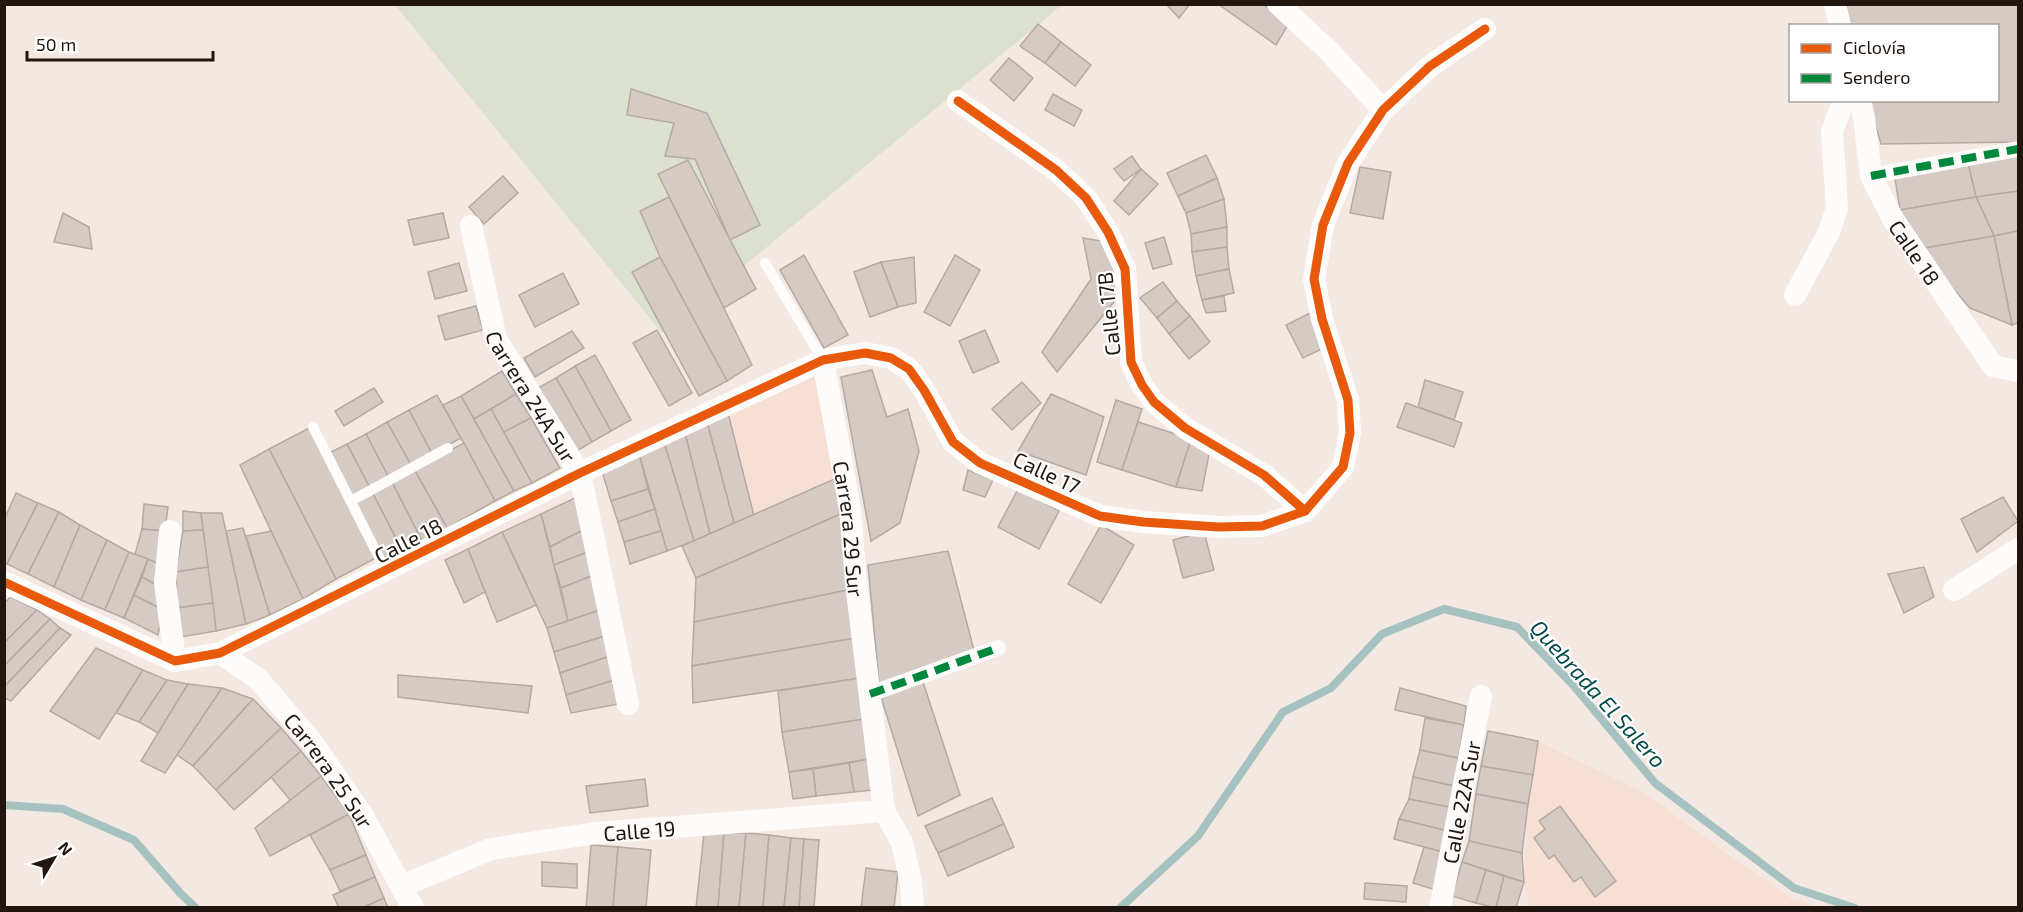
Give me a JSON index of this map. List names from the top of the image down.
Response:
{
  "streets": {
    "street": [
      "Calle 18",
      "Calle 17B",
      "Carrera 24A Sur",
      "Calle 17",
      "Carrera 29 Sur",
      "Carrera 25 Sur",
      "Calle 22A Sur",
      "Calle 19"
    ]
  },
  "crossings": [
    ["Calle 18", "Carrera 24A Sur"],
    ["Calle 18", "Calle 17"],
    ["Calle 18", "Carrera 29 Sur"],
    ["Calle 18", "Carrera 25 Sur"],
    ["Calle 17B", "Calle 17"],
    ["Calle 17", "Carrera 29 Sur"],
    ["Carrera 29 Sur", "Calle 19"],
    ["Carrera 25 Sur", "Calle 19"]
  ],
  "water": ["Quebrada El Salero"],
  "legend": ["Ciclovía", "Sendero"],
  "scale_bar": "50 m",
  "north": "top right"
}
